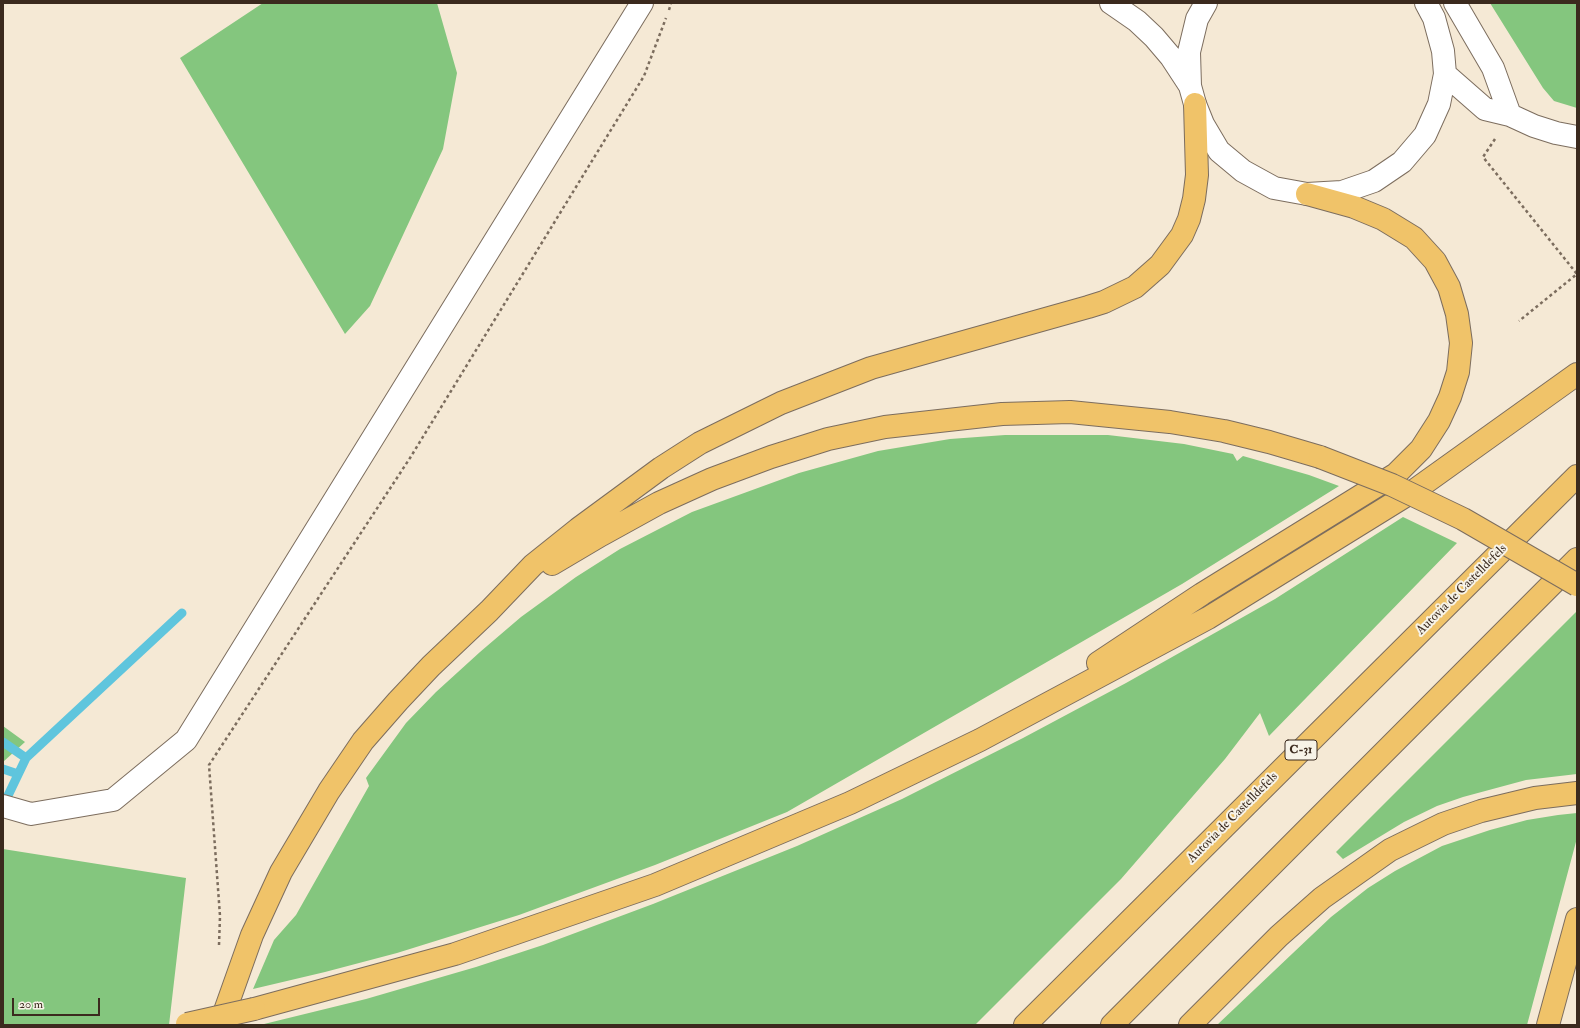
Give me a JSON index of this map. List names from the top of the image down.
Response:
{
  "streets": {
    "highway": ["Autovia de Castelldefels", "C-31"]
  },
  "scale_bar": "20 m"
}
